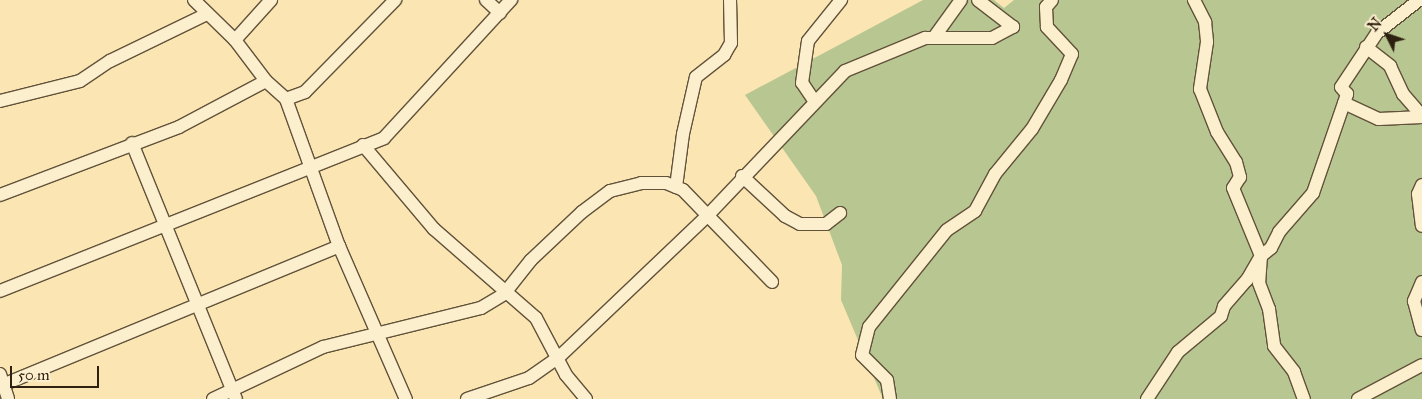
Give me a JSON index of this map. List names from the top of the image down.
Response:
{
  "scale_bar": "50 m",
  "north": "top left"
}
